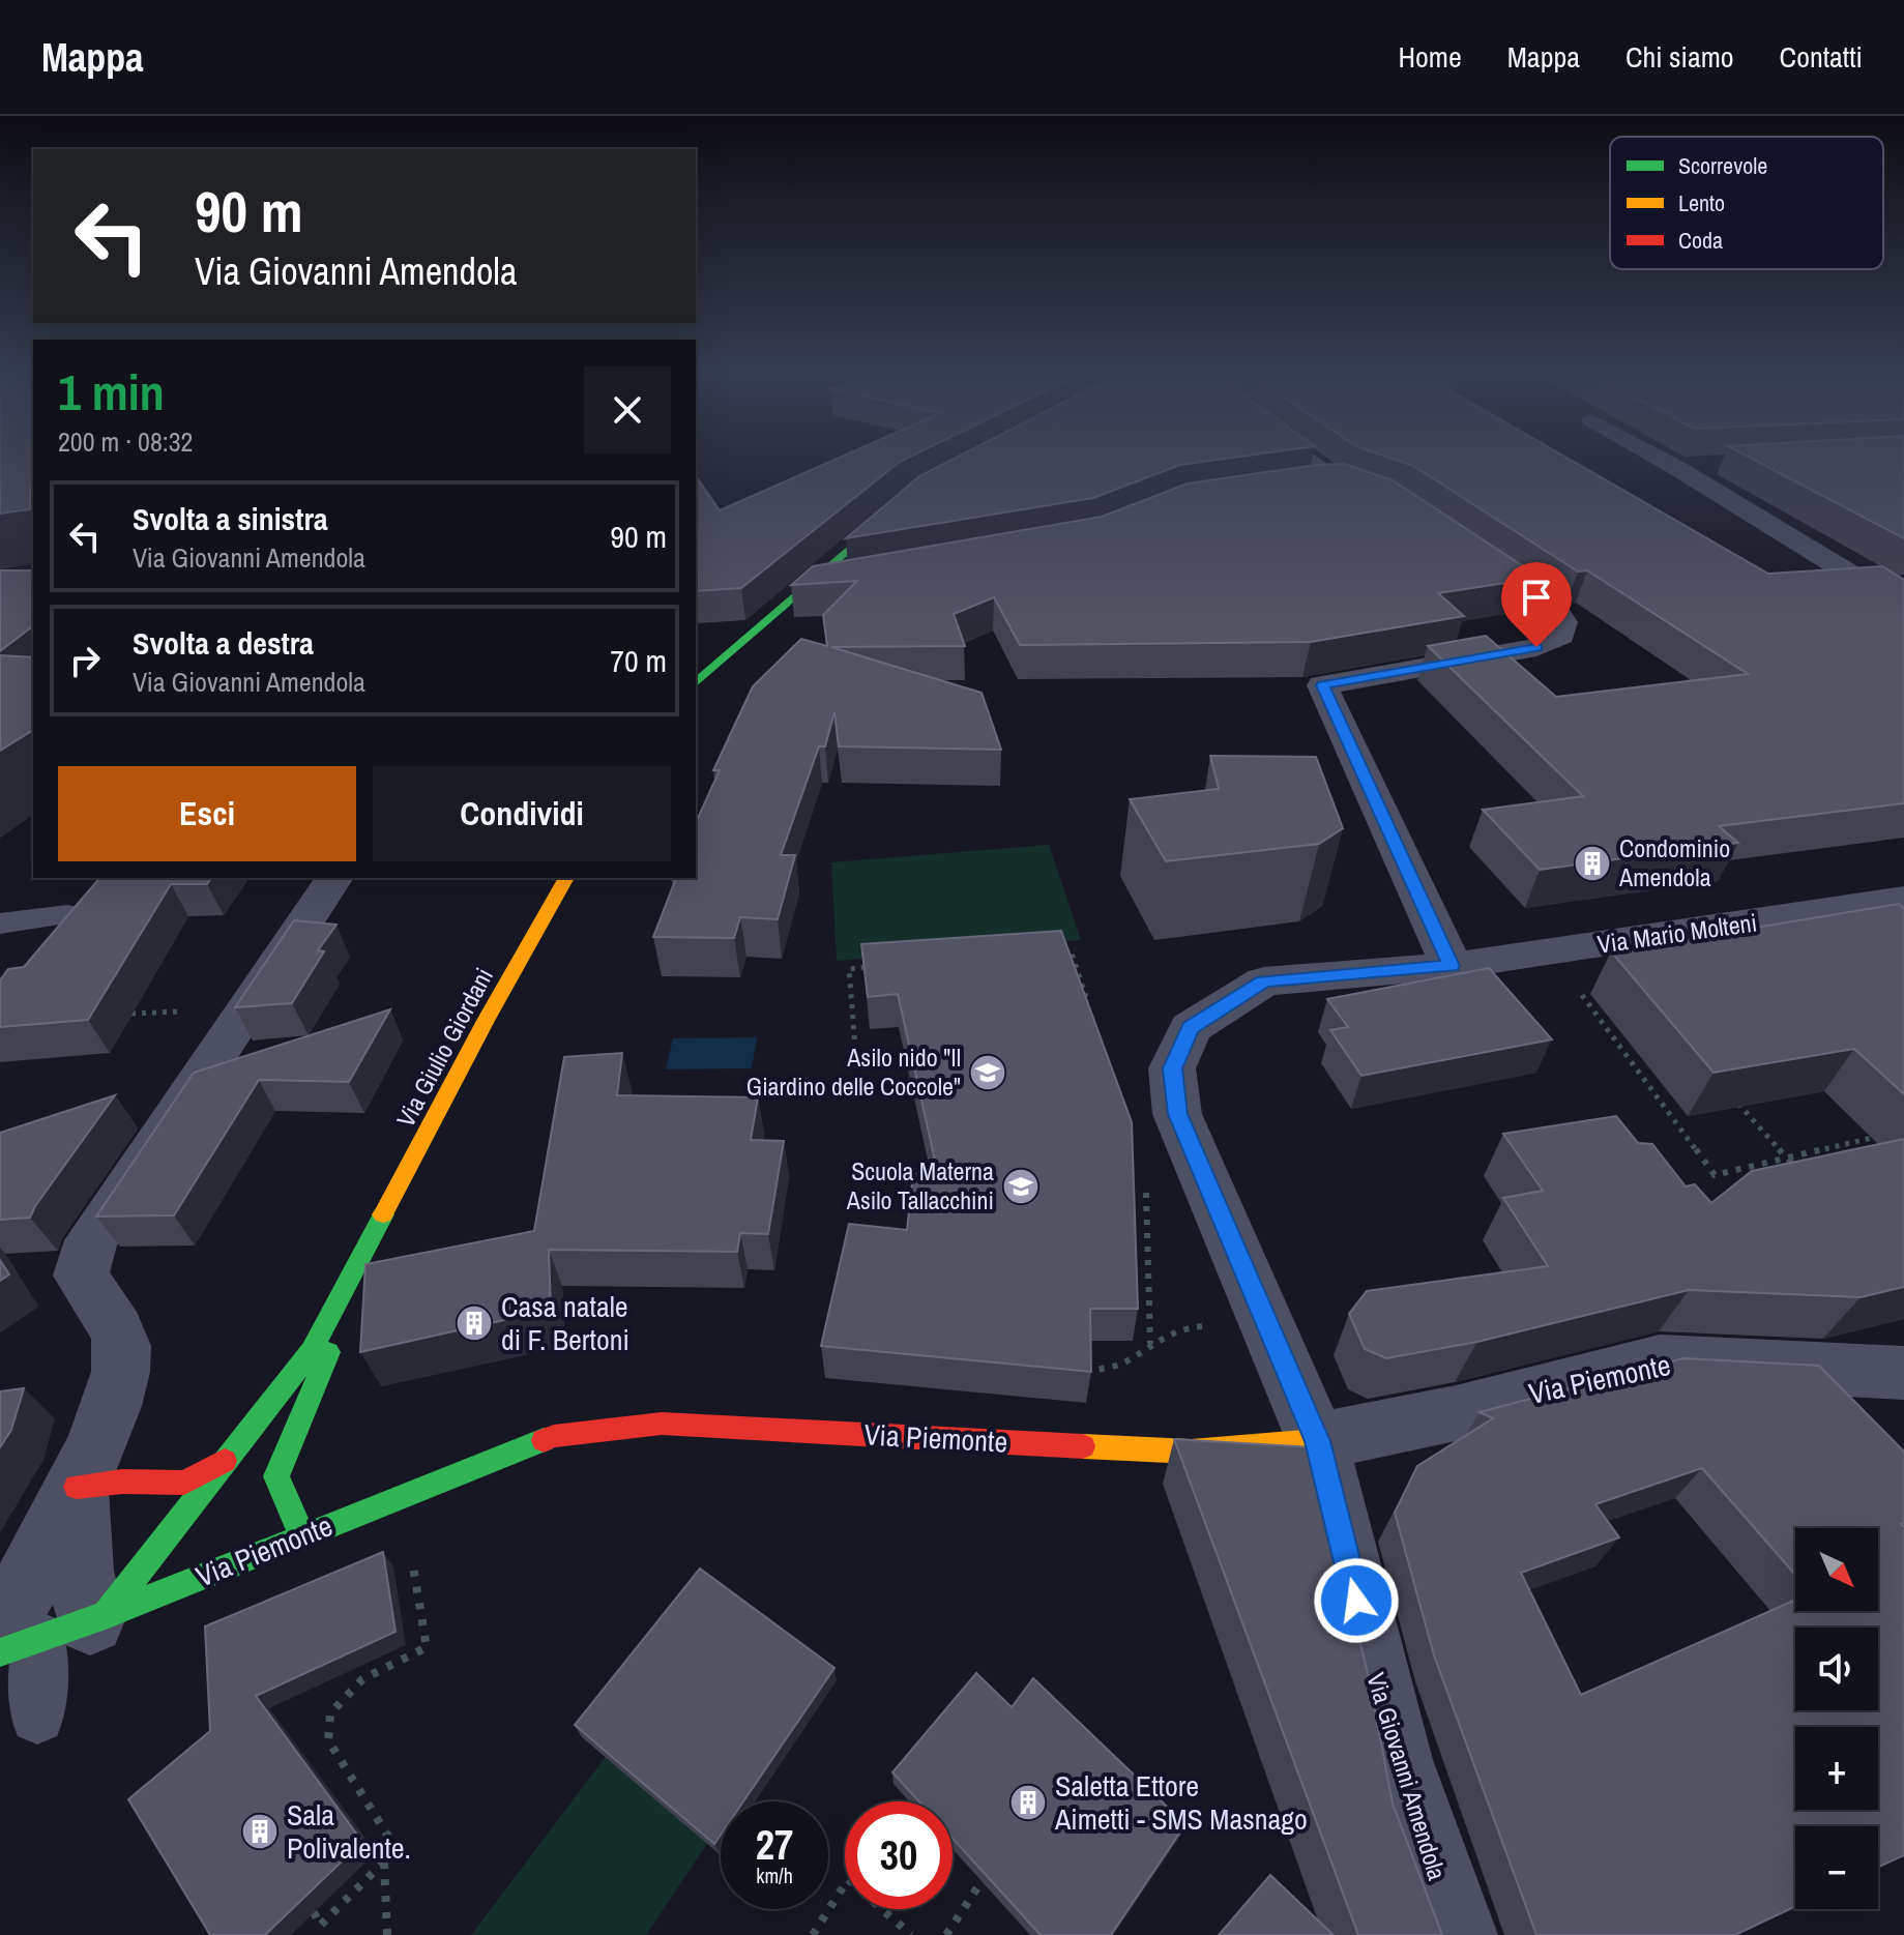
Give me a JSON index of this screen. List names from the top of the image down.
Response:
{
  "streets": {
    "street": [
      "Via Mario Molteni",
      "Via Giulio Giordani",
      "Via Piemonte",
      "Via Giovanni Amendola"
    ]
  },
  "crossings": [
    ["Via Mario Molteni", "Via Giovanni Amendola"],
    ["Via Giulio Giordani", "Via Piemonte"],
    ["Via Piemonte", "Via Giovanni Amendola"]
  ],
  "places": {
    "building": [
      "Condominio Amendola",
      "Casa natale di F. Bertoni",
      "Saletta Ettore Aimetti - SMS Masnago",
      "Sala Polivalente."
    ],
    "school or university": ["Asilo nido \"Il Giardino delle Coccole\"", "Scuola Materna Asilo Tallacchini"]
  },
  "legend": ["Scorrevole", "Lento", "Coda"],
  "north": "bottom right",
  "page": {
    "header": "Mappa",
    "nav": [
      "Home",
      "Mappa",
      "Chi siamo",
      "Contatti"
    ],
    "turn": ["90 m", "Via Giovanni Amendola"],
    "heading": ["1 min", "200 m · 08:32"],
    "list": [
      {
        "name": "Svolta a sinistra",
        "note": "Via Giovanni Amendola",
        "value": "90 m"
      },
      {
        "name": "Svolta a destra",
        "note": "Via Giovanni Amendola",
        "value": "70 m"
      }
    ],
    "buttons": ["Esci", "Condividi"],
    "map_buttons": ["+", "−"],
    "speed": "27 km/h",
    "limit": "30"
  }
}
